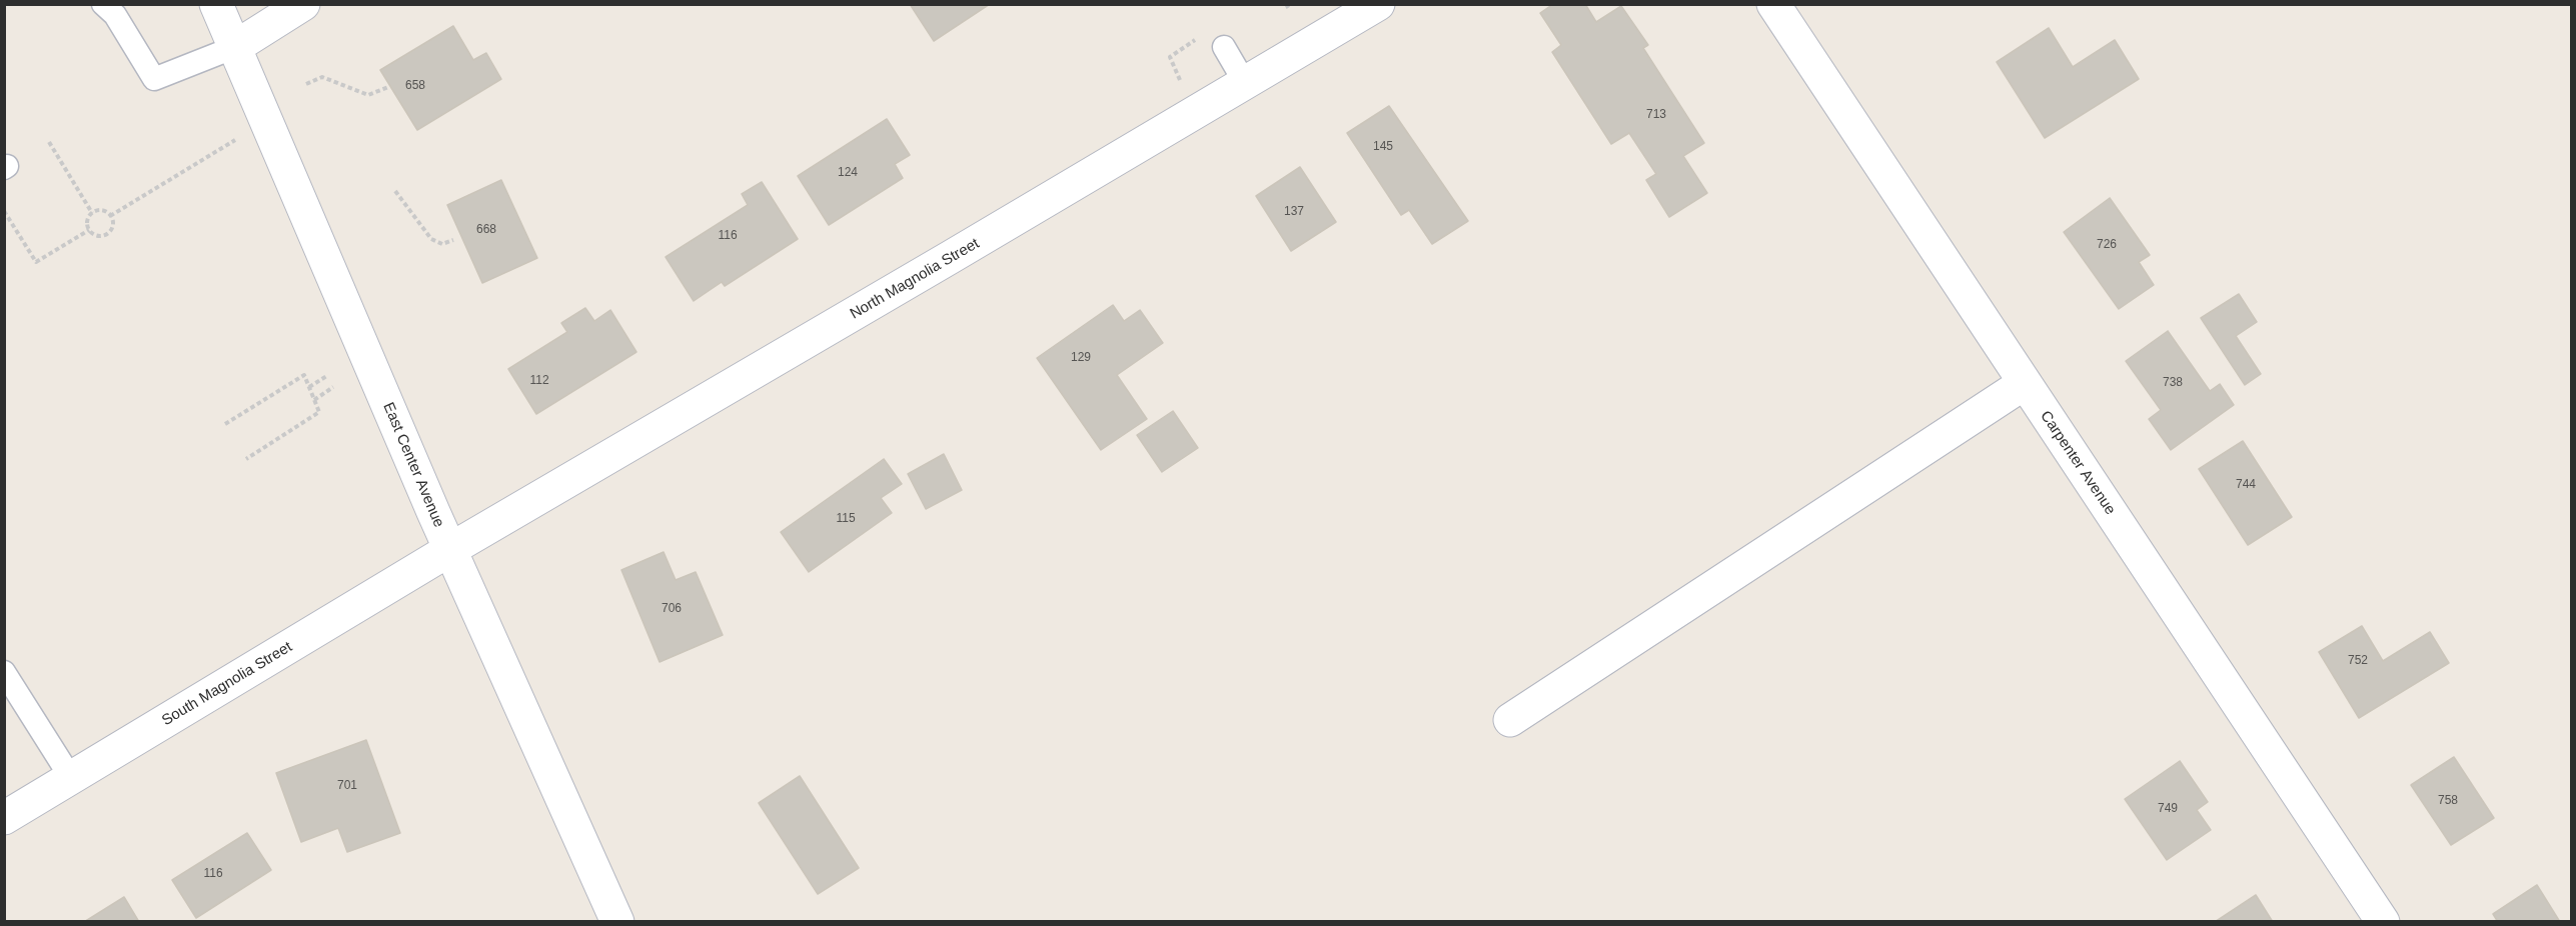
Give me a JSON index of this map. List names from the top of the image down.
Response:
{
  "streets": {
    "street": [
      "North Magnolia Street",
      "Carpenter Avenue",
      "East Center Avenue",
      "South Magnolia Street"
    ]
  },
  "crossings": [
    ["North Magnolia Street", "East Center Avenue"],
    ["North Magnolia Street", "South Magnolia Street"],
    ["East Center Avenue", "South Magnolia Street"]
  ],
  "house_numbers": [
    "658",
    "713",
    "145",
    "124",
    "137",
    "668",
    "116",
    "726",
    "129",
    "112",
    "738",
    "744",
    "115",
    "706",
    "752",
    "701",
    "758",
    "749",
    "116"
  ]
}
